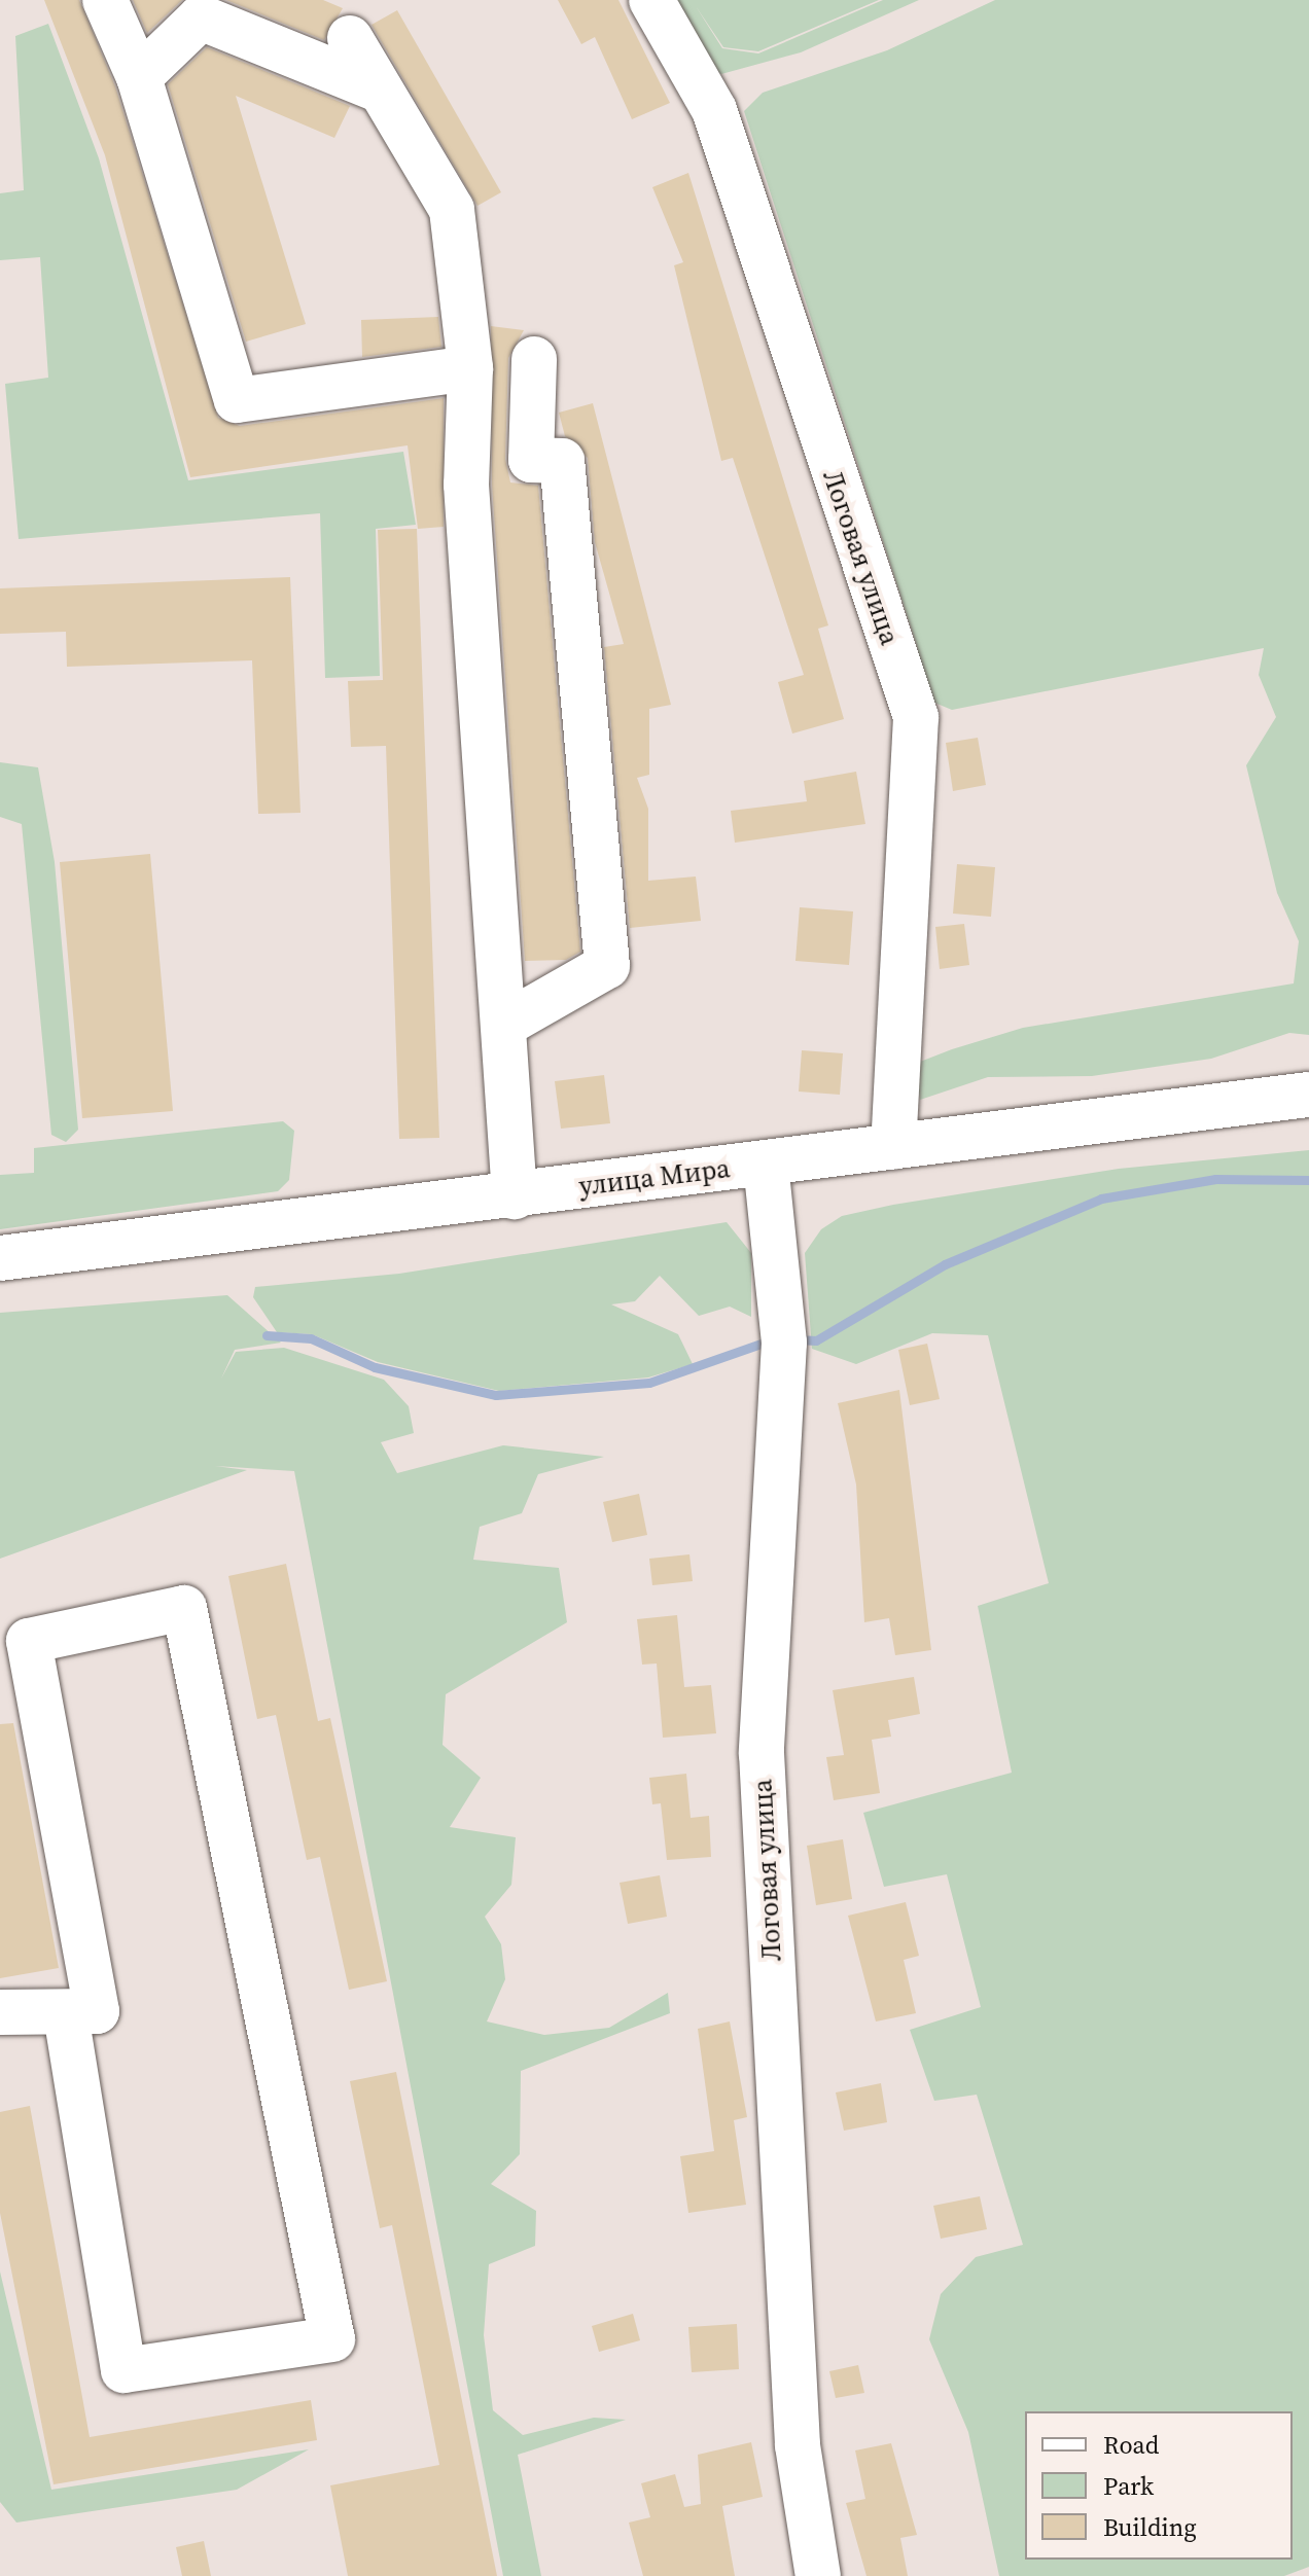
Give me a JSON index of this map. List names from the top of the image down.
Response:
{
  "streets": {
    "street": ["Логовая улица", "улица Мира"]
  },
  "crossings": [
    ["Логовая улица", "улица Мира"]
  ],
  "legend": ["Road", "Park", "Building"]
}
